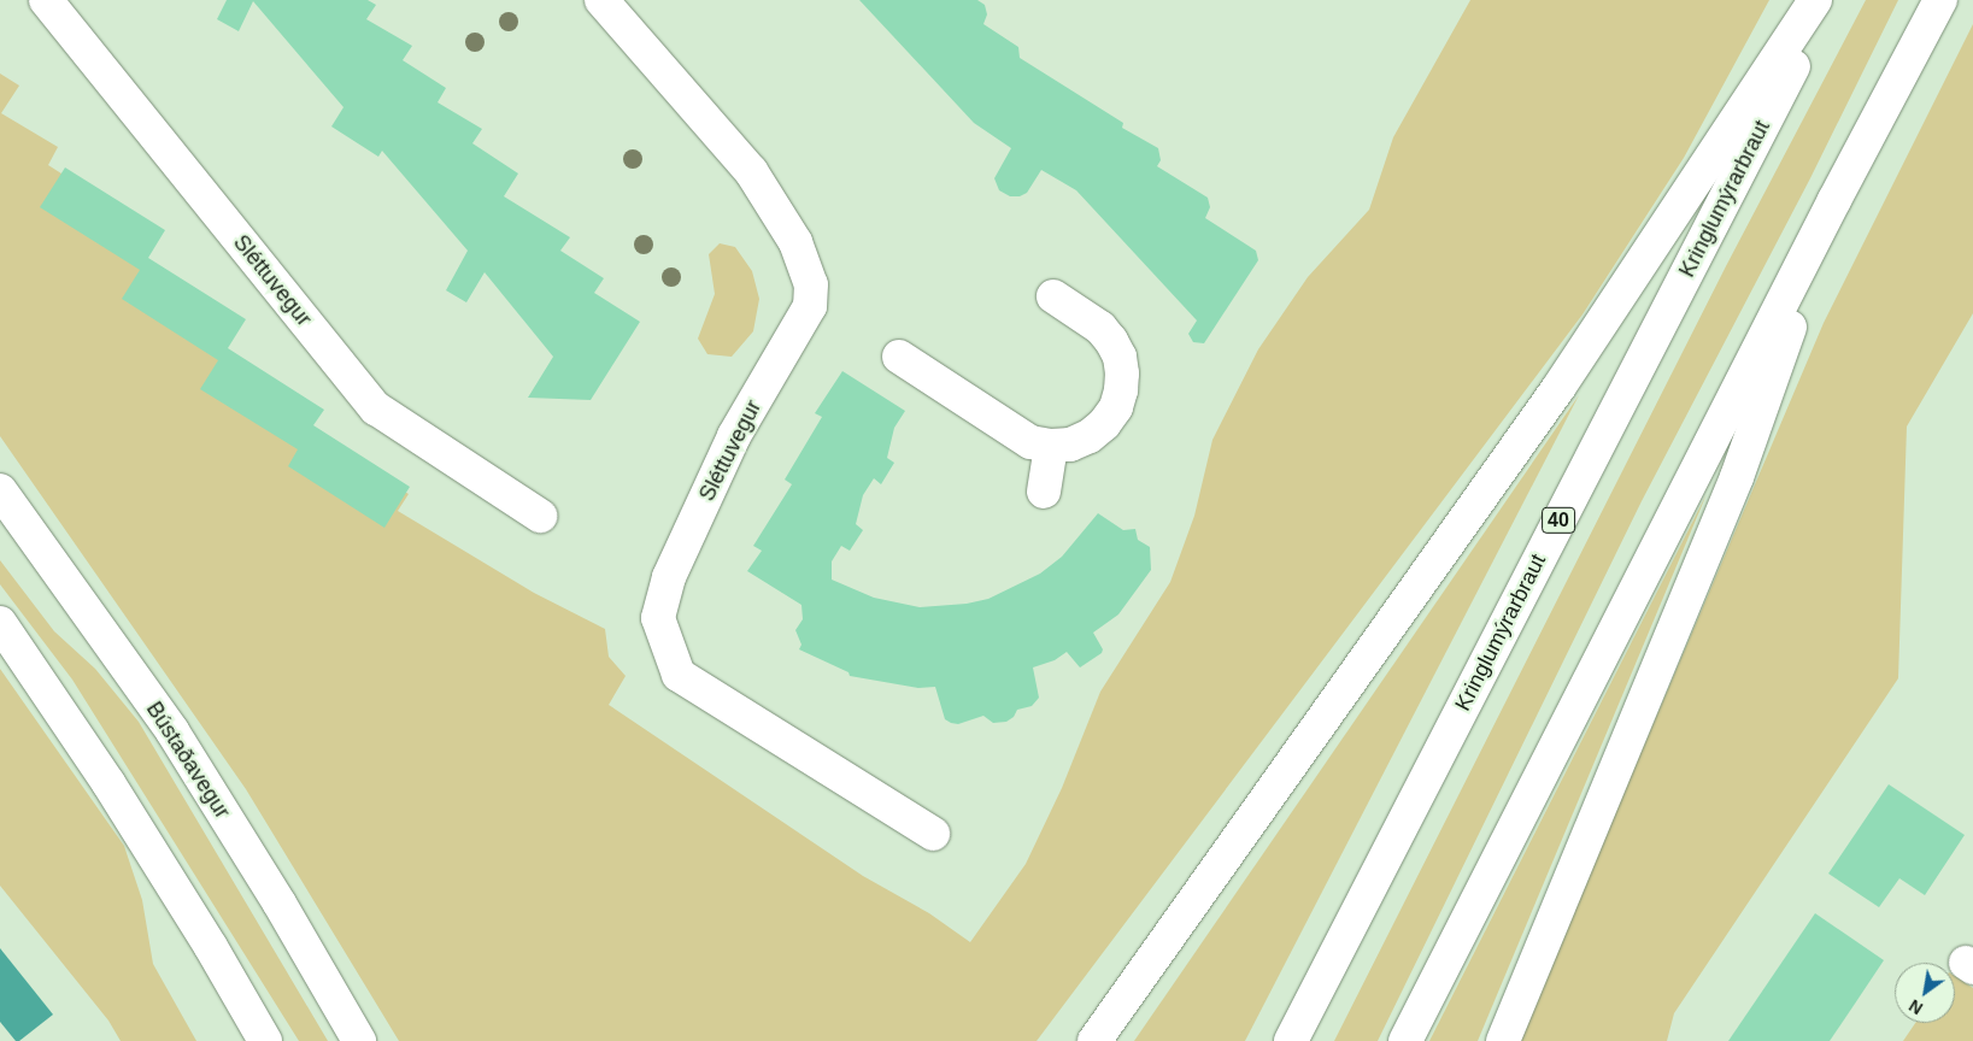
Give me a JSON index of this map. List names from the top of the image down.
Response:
{
  "streets": {
    "main road": [
      "Kringlumýrarbraut",
      "Sléttuvegur",
      "40",
      "Bústaðavegur"
    ]
  },
  "north": "bottom left"
}
